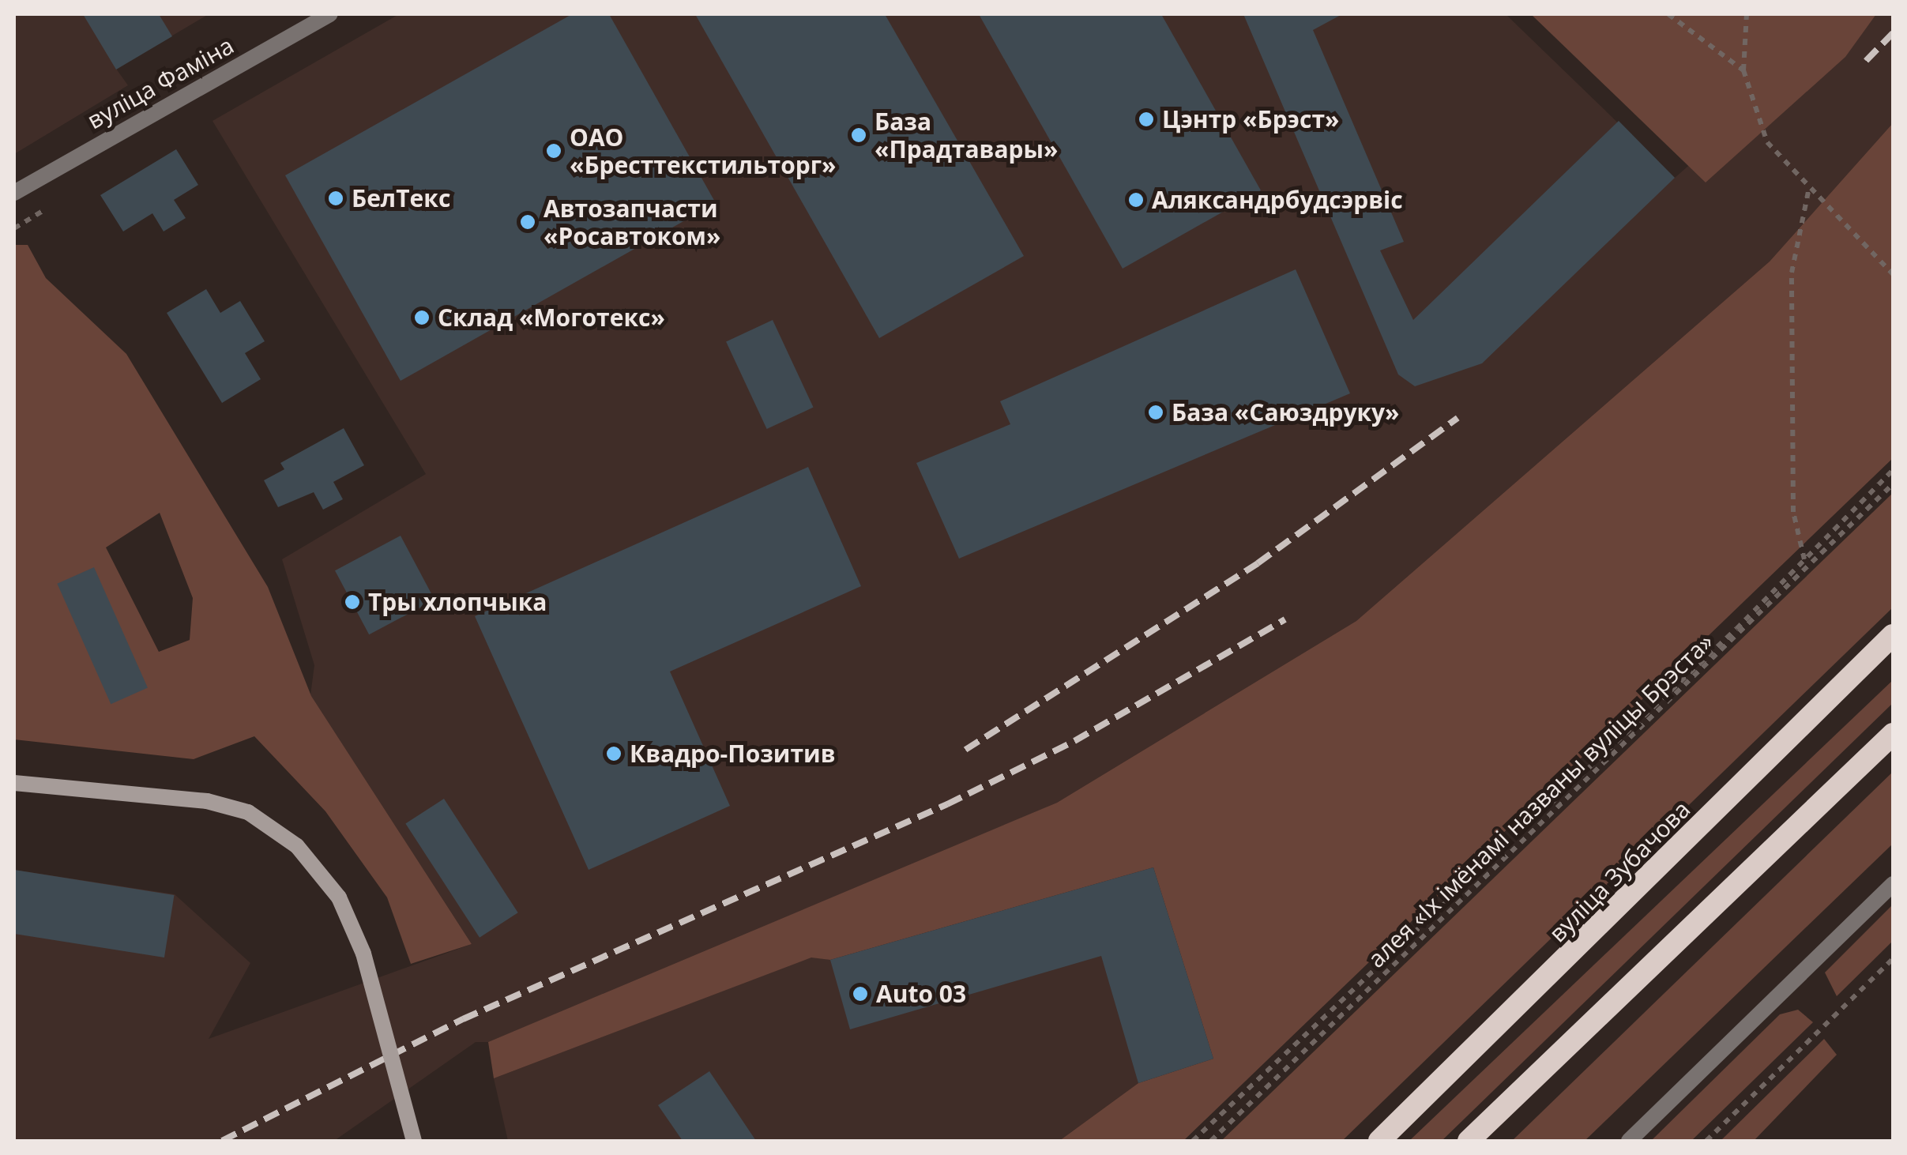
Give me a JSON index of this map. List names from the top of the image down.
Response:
{
  "streets": {
    "highway": ["вуліца Зубачова"],
    "street": ["вуліца Фаміна"],
    "path": ["алея «Іх імёнамі названы вуліцы Брэста»"]
  },
  "places": [
    "Цэнтр «Брэст»",
    "База «Прадтавары»",
    "ОАО «Бресттекстильторг»",
    "БелТекс",
    "Аляксандрбудсэрвіс",
    "Автозапчасти «Росавтоком»",
    "Склад «Моготекс»",
    "База «Саюздруку»",
    "Тры хлопчыка",
    "Квадро-Позитив",
    "Auto 03"
  ]
}
